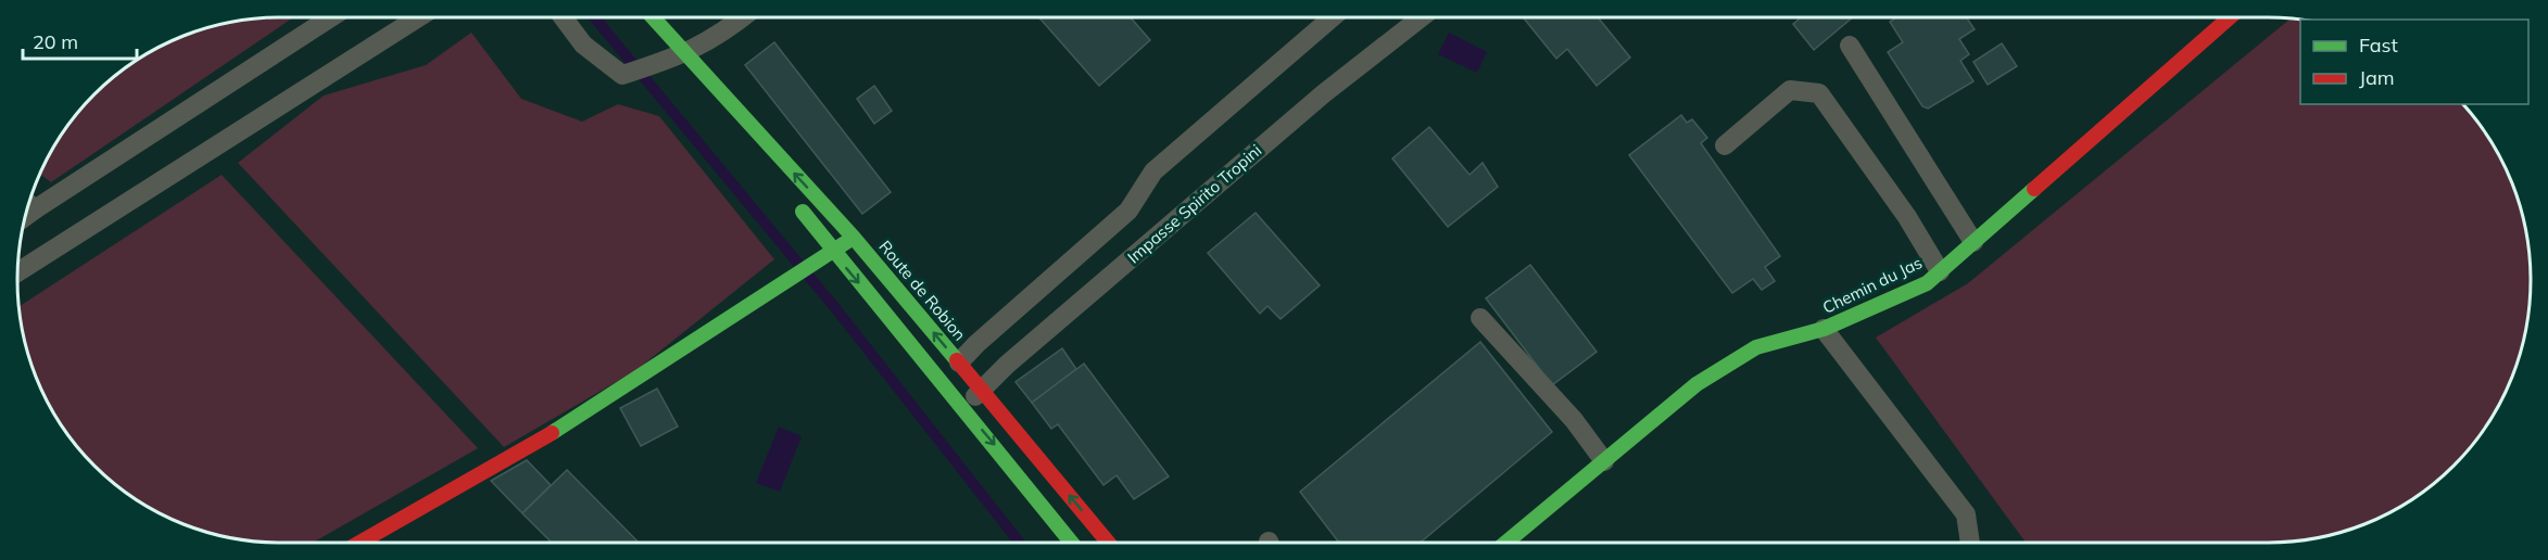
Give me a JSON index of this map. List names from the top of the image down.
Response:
{
  "streets": {
    "street": ["Chemin du Jas", "Route de Robion"],
    "lane": ["Impasse Spirito Tropini"]
  },
  "crossings": [
    ["Impasse Spirito Tropini", "Route de Robion"]
  ],
  "legend": ["Fast", "Jam"],
  "scale_bar": "20 m"
}
